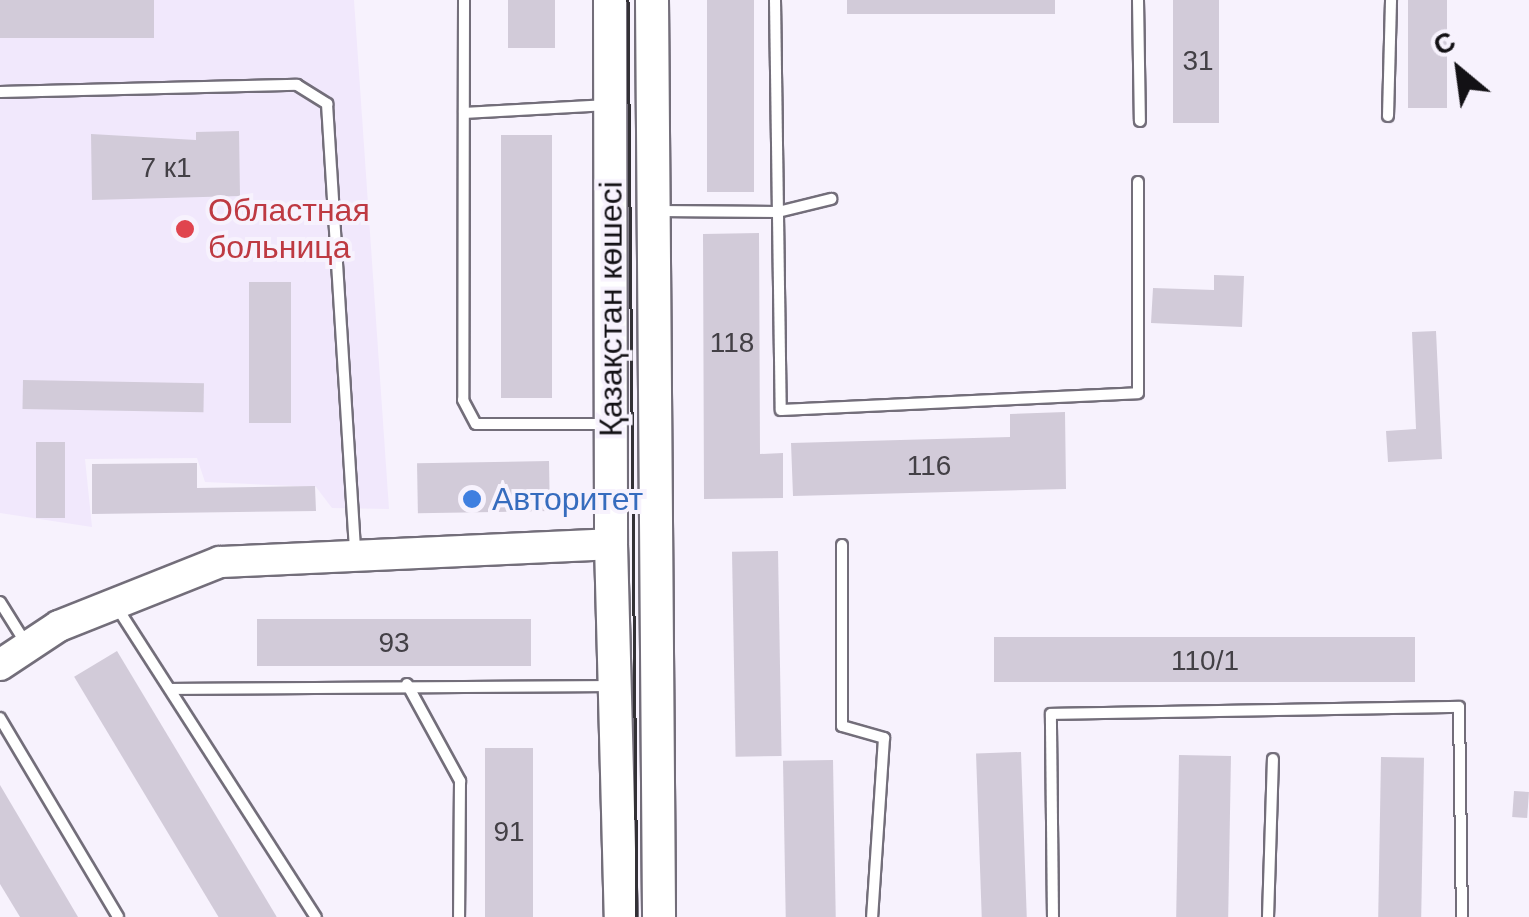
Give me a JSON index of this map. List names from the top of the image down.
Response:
{
  "streets": {
    "main road": ["Қазақстан көшесі"]
  },
  "places": ["Областная больница", "Авторитет"],
  "house_numbers": [
    "31",
    "7 к1",
    "118",
    "116",
    "93",
    "110/1",
    "91"
  ],
  "north": "top left"
}
